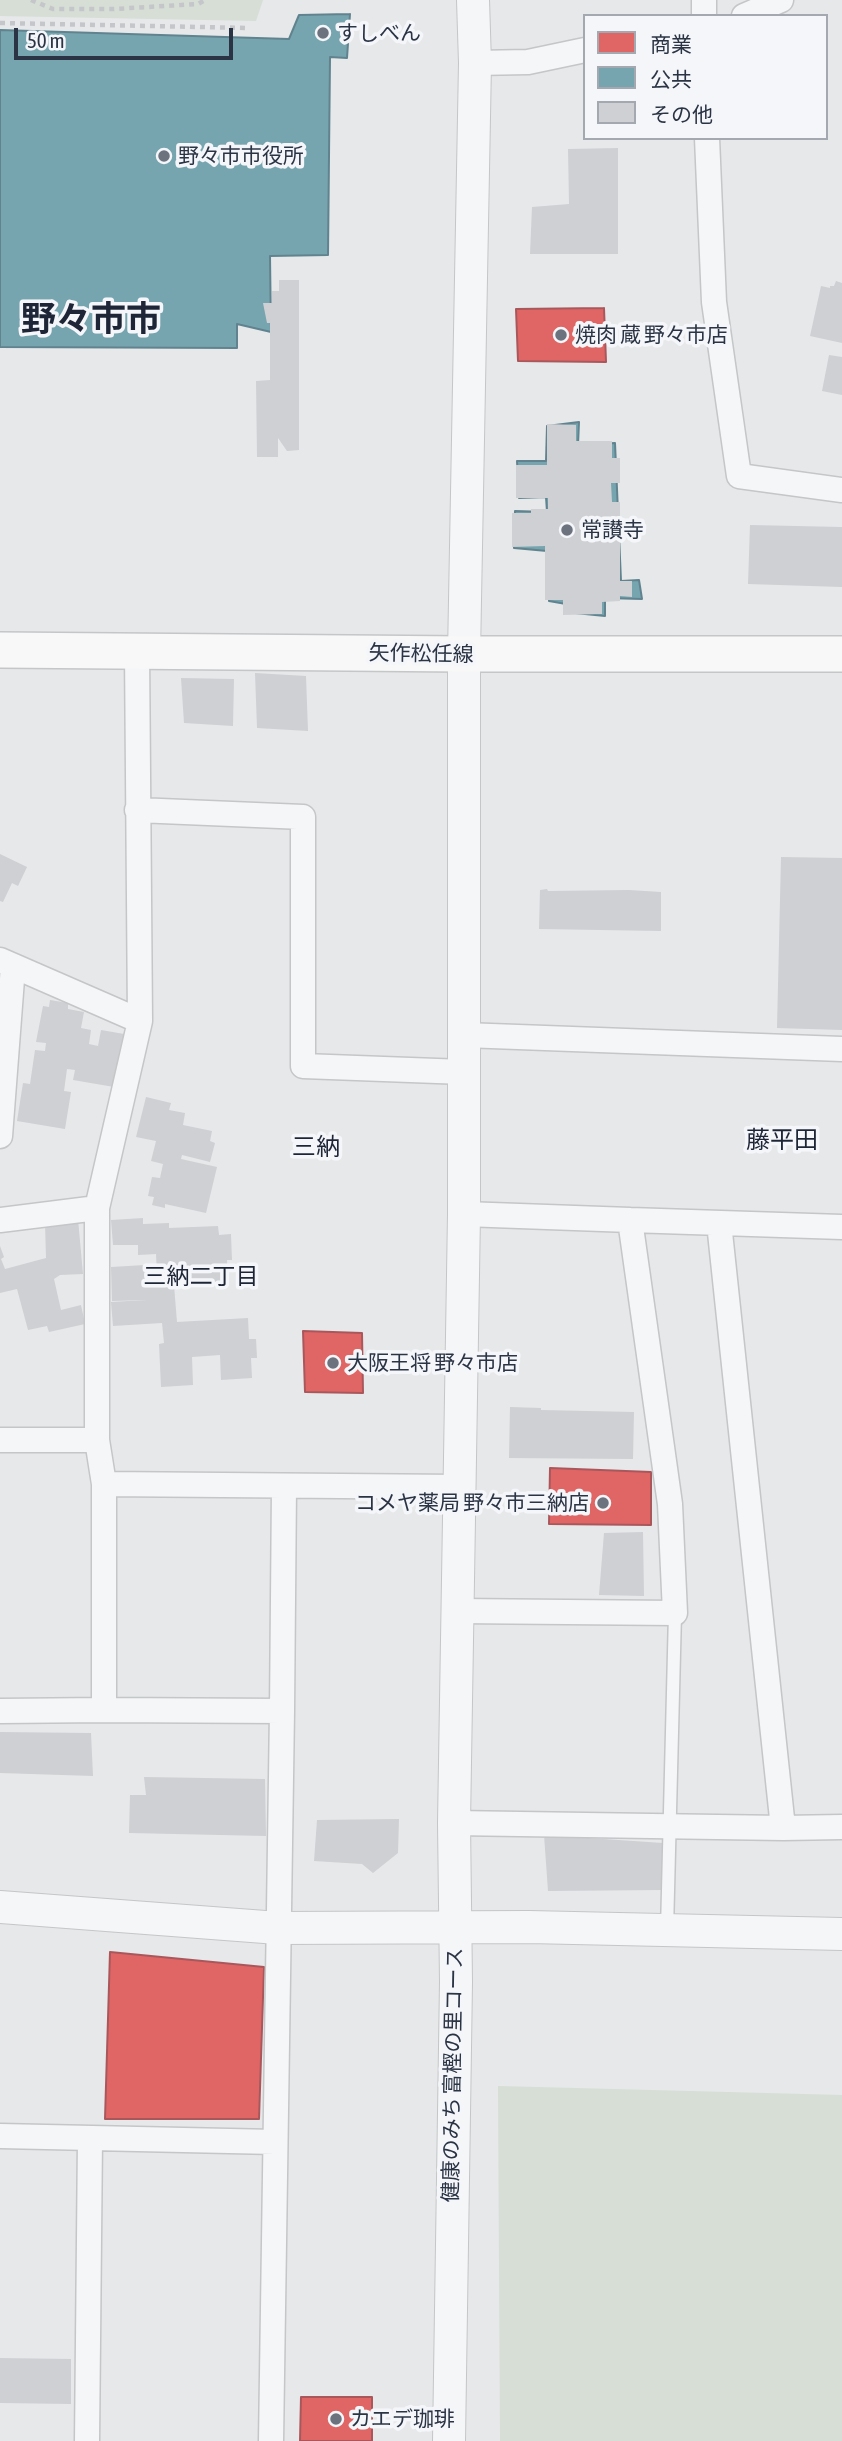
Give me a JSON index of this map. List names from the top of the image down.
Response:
{
  "streets": {
    "main road": ["矢作松任線"]
  },
  "districts": [
    "野々市市",
    "藤平田",
    "三納",
    "三納二丁目"
  ],
  "places": [
    "すしべん",
    "野々市市役所",
    "焼肉 蔵 野々市店",
    "常讃寺",
    "大阪王将 野々市店",
    "コメヤ薬局 野々市三納店",
    "カエデ珈琲"
  ],
  "legend": ["商業", "公共", "その他"],
  "scale_bar": "50 m"
}
